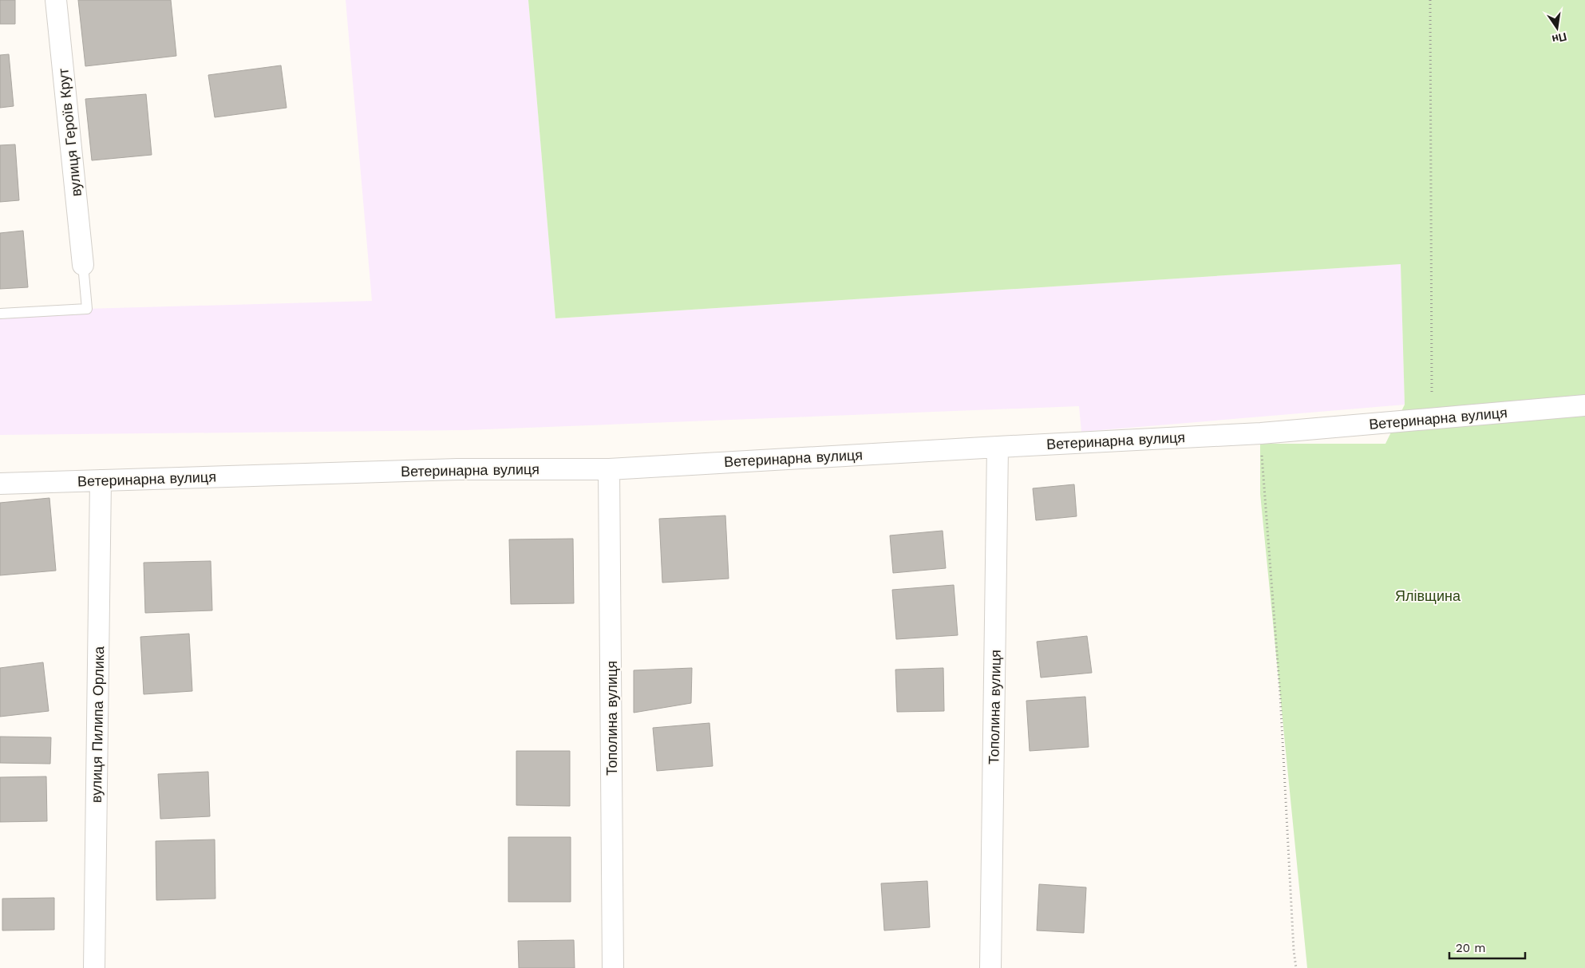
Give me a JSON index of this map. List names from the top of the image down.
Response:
{
  "streets": {
    "street": [
      "вулиця Героїв Крут",
      "Ветеринарна вулиця",
      "Тополина вулиця",
      "вулиця Пилипа Орлика"
    ]
  },
  "crossings": [
    ["Ветеринарна вулиця", "Тополина вулиця"],
    ["Ветеринарна вулиця", "вулиця Пилипа Орлика"]
  ],
  "parks": ["Ялівщина"],
  "scale_bar": "20 m",
  "north": "bottom"
}
